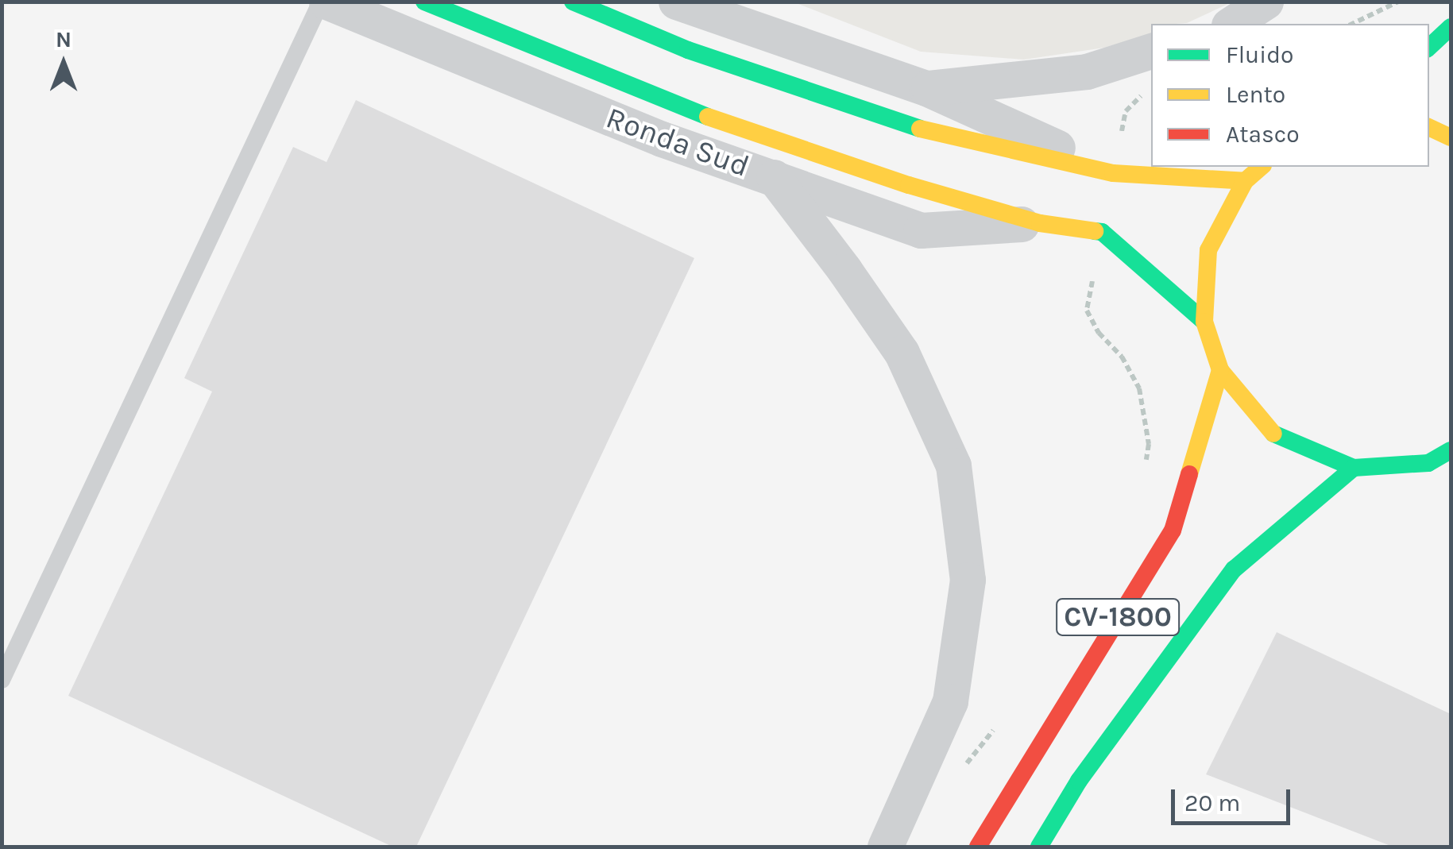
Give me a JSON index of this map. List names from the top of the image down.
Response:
{
  "streets": {
    "main road": ["Ronda Sud", "CV-1800"]
  },
  "legend": ["Fluido", "Lento", "Atasco"],
  "scale_bar": "20 m",
  "north": "top"
}
